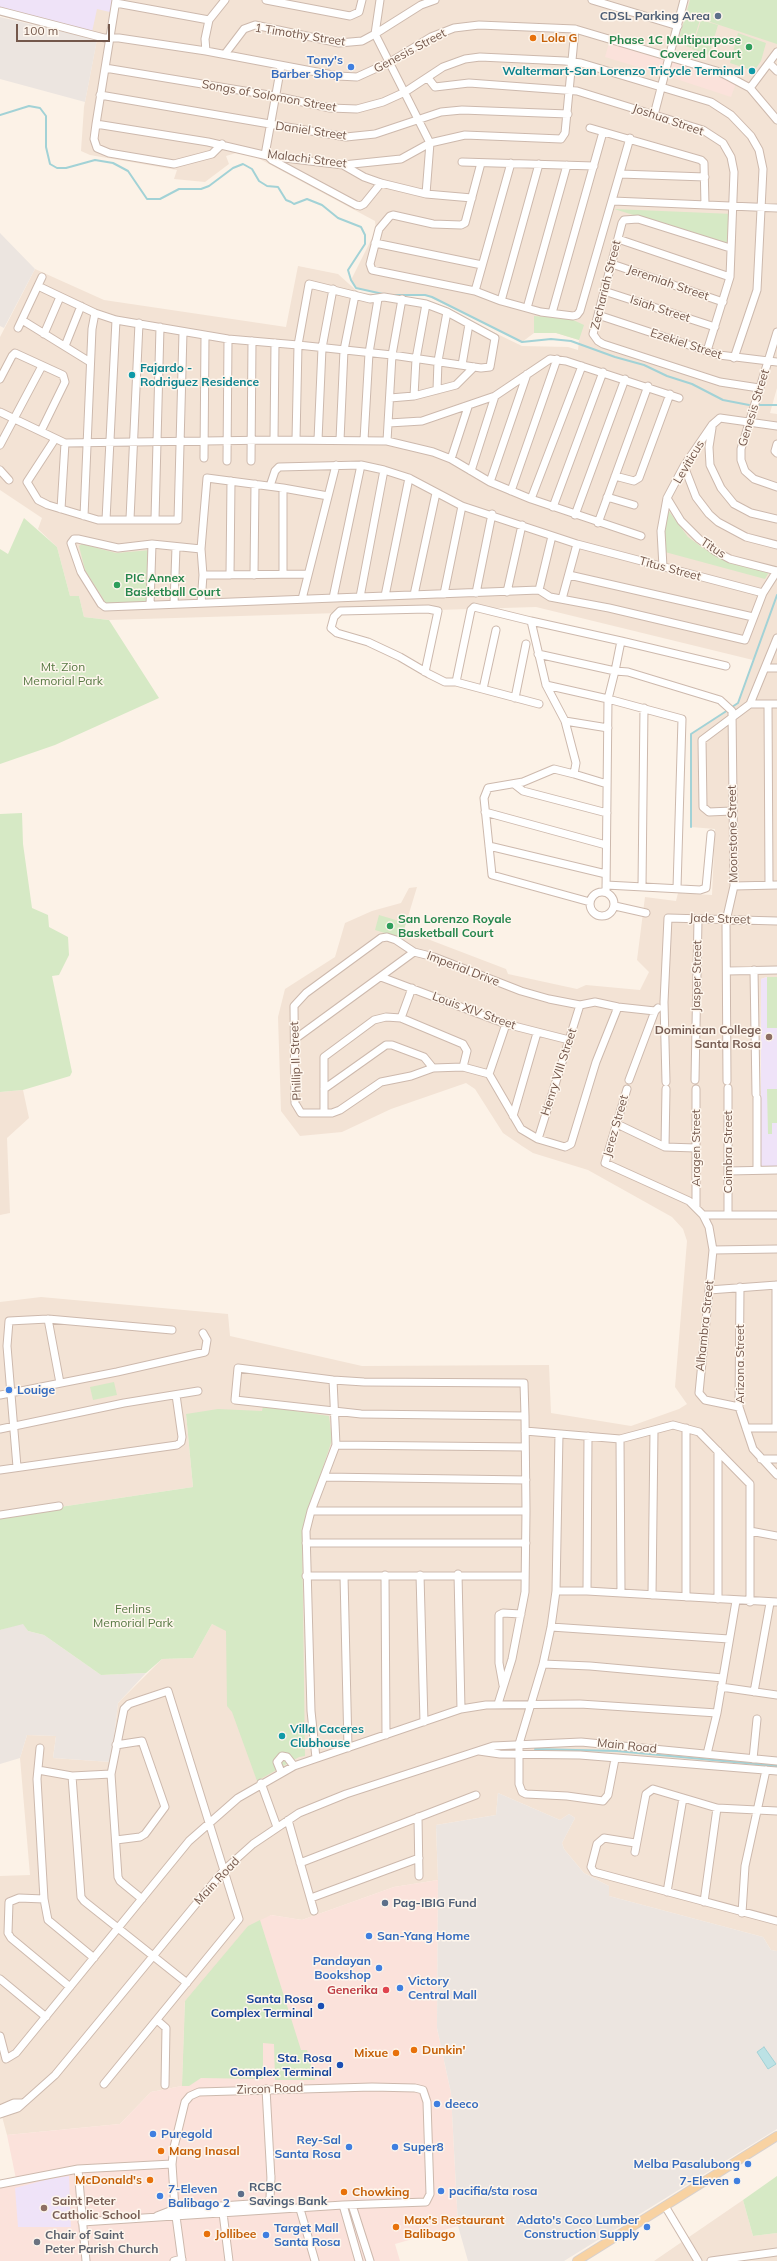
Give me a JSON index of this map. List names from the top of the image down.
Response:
{
  "streets": {
    "street": [
      "1 Timothy Street",
      "Genesis Street",
      "Songs of Solomon Street",
      "Joshua Street",
      "Daniel Street",
      "Malachi Street",
      "Jeremiah Street",
      "Zechariah Street",
      "Isiah Street",
      "Ezekiel Street",
      "Leviticus",
      "Titus",
      "Titus Street",
      "Moonstone Street",
      "Jade Street",
      "Imperial Drive",
      "Jasper Street",
      "Louis XIV Street",
      "Phillip II Street",
      "Henry VIII Street",
      "Jerez Street",
      "Aragen Street",
      "Coimbra Street",
      "Alhambra Street",
      "Arizona Street",
      "Main Road",
      "Zircon Road"
    ]
  },
  "crossings": [
    ["1 Timothy Street", "Genesis Street"],
    ["Genesis Street", "Zechariah Street"],
    ["Genesis Street", "Ezekiel Street"],
    ["Songs of Solomon Street", "Joshua Street"],
    ["Songs of Solomon Street", "Ezekiel Street"],
    ["Joshua Street", "Jeremiah Street"],
    ["Joshua Street", "Zechariah Street"],
    ["Joshua Street", "Isiah Street"],
    ["Joshua Street", "Ezekiel Street"],
    ["Daniel Street", "Malachi Street"],
    ["Jeremiah Street", "Zechariah Street"],
    ["Zechariah Street", "Isiah Street"],
    ["Zechariah Street", "Ezekiel Street"],
    ["Leviticus", "Titus"],
    ["Leviticus", "Titus Street"],
    ["Moonstone Street", "Jade Street"],
    ["Moonstone Street", "Coimbra Street"],
    ["Jade Street", "Jasper Street"],
    ["Jade Street", "Jerez Street"],
    ["Imperial Drive", "Louis XIV Street"],
    ["Imperial Drive", "Phillip II Street"],
    ["Imperial Drive", "Henry VIII Street"],
    ["Imperial Drive", "Jerez Street"],
    ["Louis XIV Street", "Henry VIII Street"],
    ["Jerez Street", "Aragen Street"],
    ["Jerez Street", "Alhambra Street"],
    ["Aragen Street", "Alhambra Street"],
    ["Alhambra Street", "Arizona Street"]
  ],
  "parks": ["Mt. Zion Memorial Park", "Ferlins Memorial Park"],
  "places": [
    "CDSL Parking Area",
    "Lola G",
    "Phase 1C Multipurpose Covered Court",
    "Tony's Barber Shop",
    "Waltermart-San Lorenzo Tricycle Terminal",
    "Fajardo - Rodriguez Residence",
    "PIC Annex Basketball Court",
    "San Lorenzo Royale Basketball Court",
    "Dominican College Santa Rosa",
    "Louige",
    "Villa Caceres Clubhouse",
    "Pag-IBIG Fund",
    "San-Yang Home",
    "Pandayan Bookshop",
    "Victory Central Mall",
    "Generika",
    "Santa Rosa Complex Terminal",
    "Dunkin'",
    "Mixue",
    "Sta. Rosa Complex Terminal",
    "deeco",
    "Puregold",
    "Rey-Sal Santa Rosa",
    "Super8",
    "Mang Inasal",
    "Melba Pasalubong",
    "McDonald's",
    "7-Eleven",
    "pacifia/sta rosa",
    "Chowking",
    "RCBC Savings Bank",
    "7-Eleven Balibago 2",
    "Saint Peter Catholic School",
    "Max's Restaurant Balibago",
    "Adato's Coco Lumber Construction Supply",
    "Jollibee",
    "Target Mall Santa Rosa",
    "Chair of Saint Peter Parish Church"
  ],
  "scale_bar": "100 m"
}
